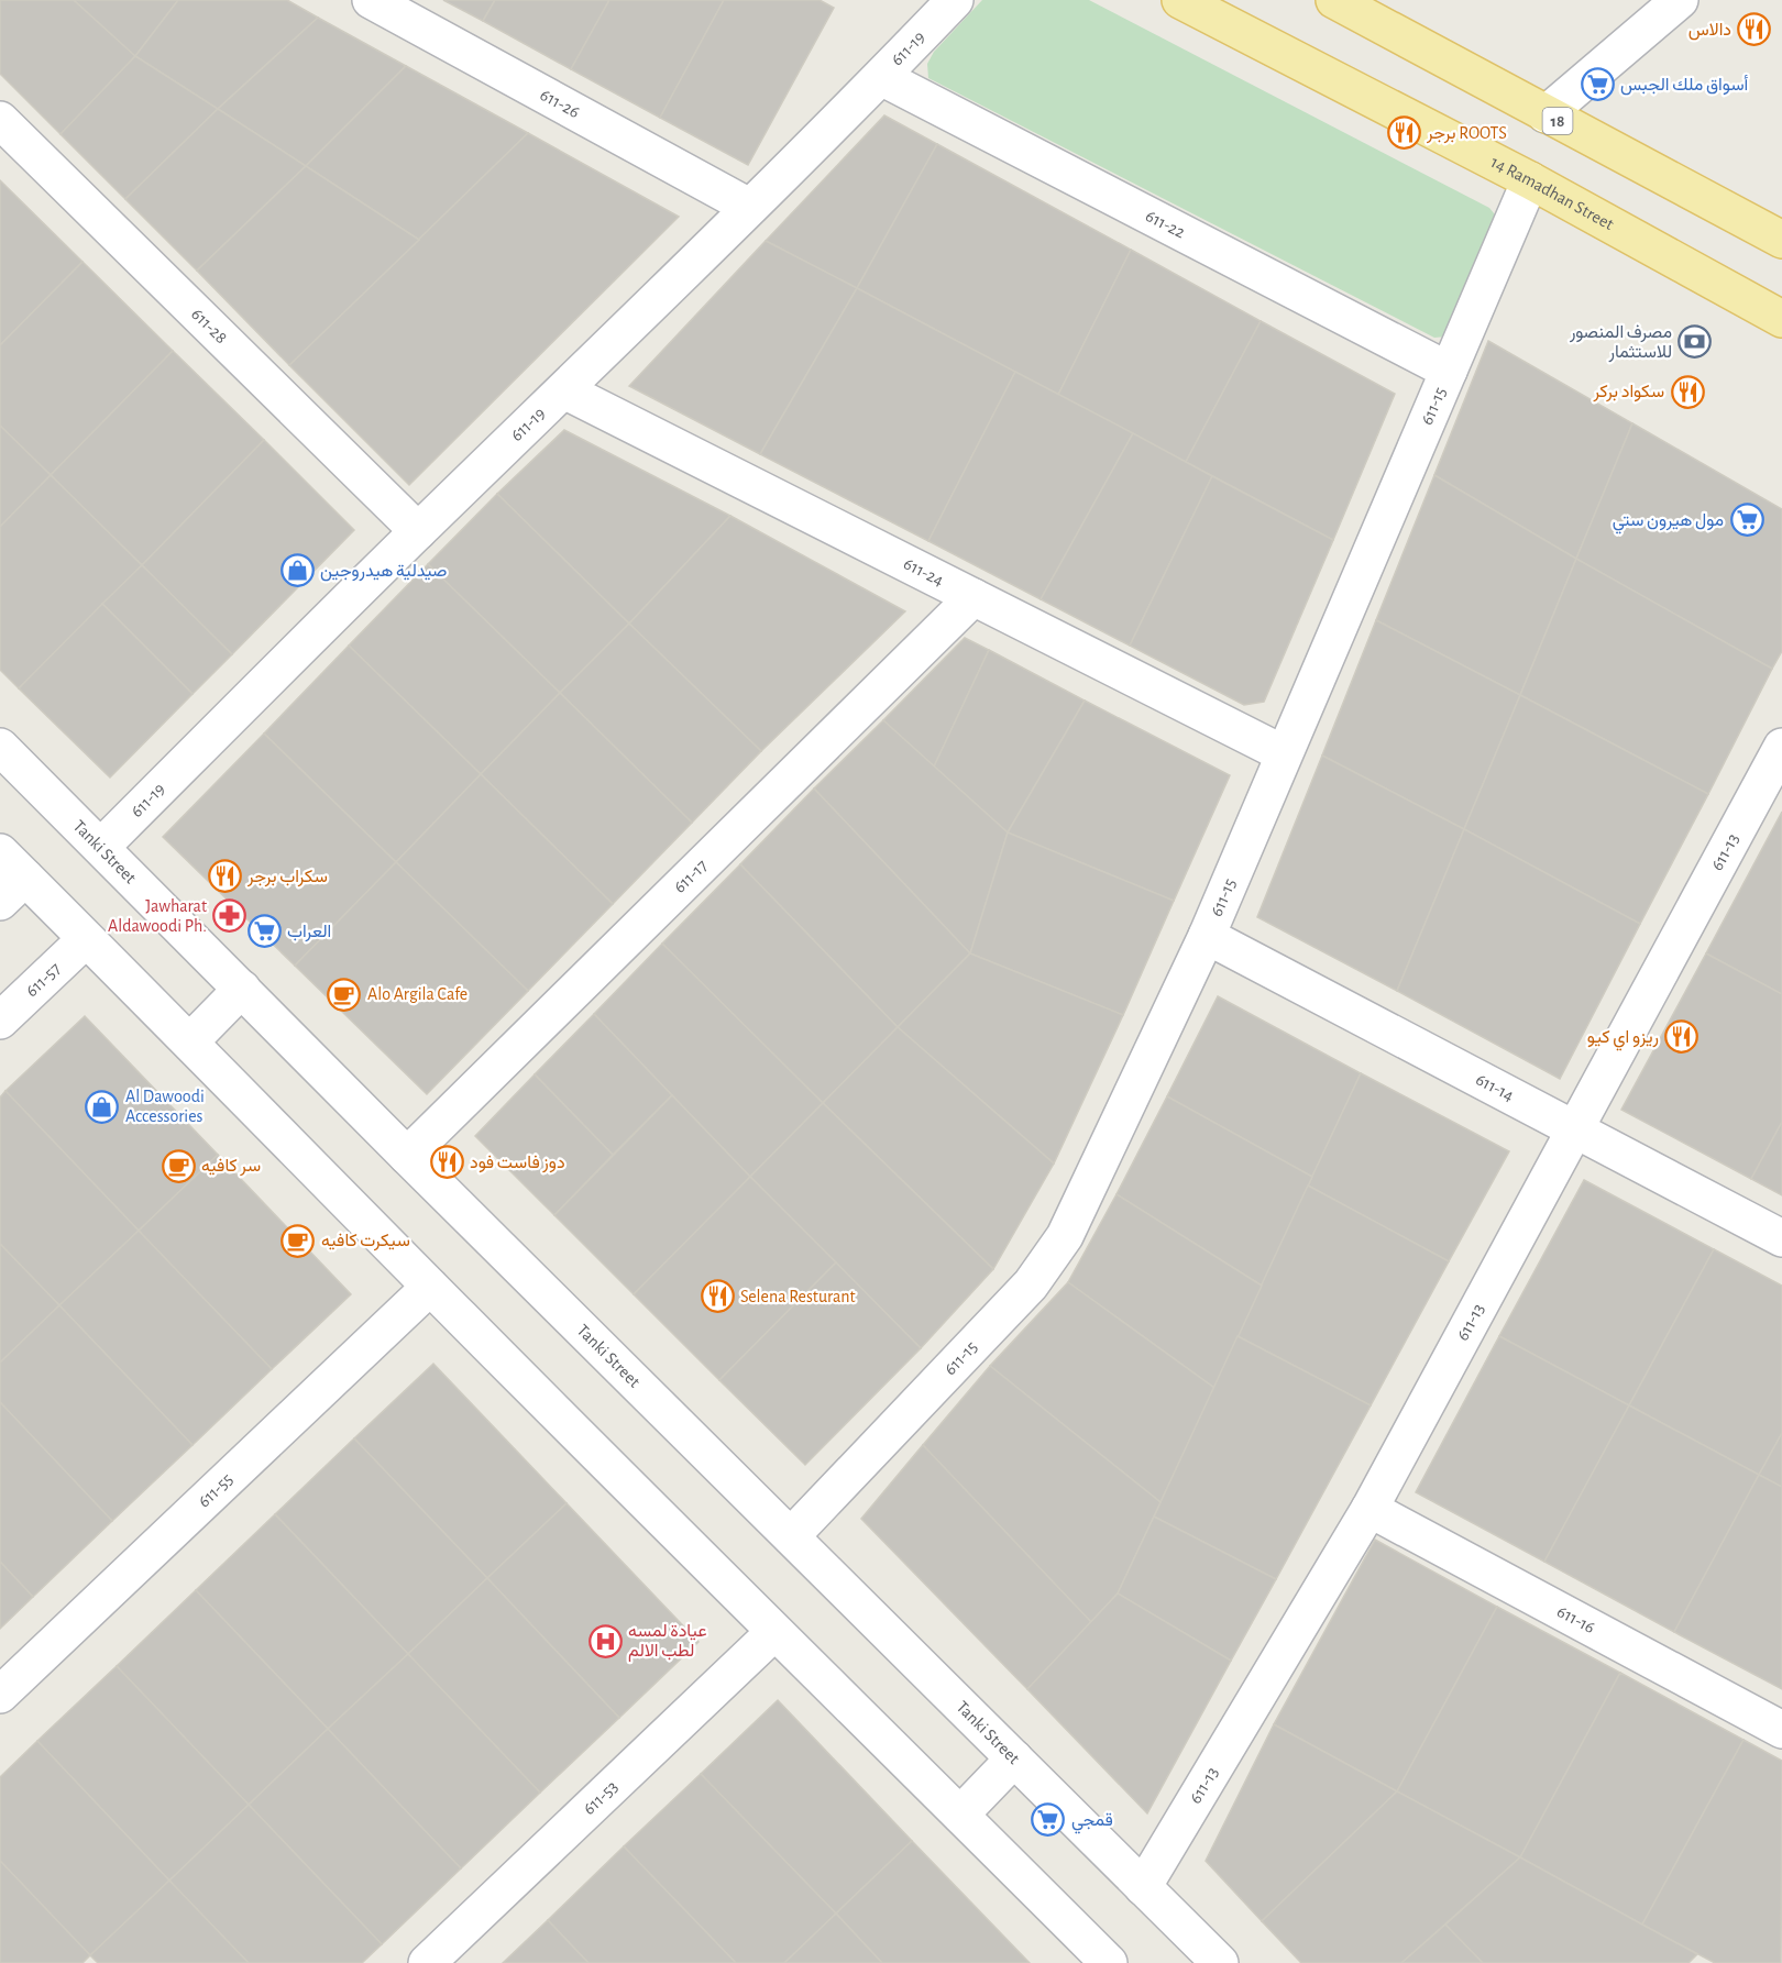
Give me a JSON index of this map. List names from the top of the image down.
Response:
{
  "streets": {
    "main road": ["18", "14 Ramadhan Street"],
    "street": [
      "611-19",
      "611-26",
      "611-22",
      "611-28",
      "611-15",
      "611-24",
      "Tanki Street",
      "611-13",
      "611-17",
      "611-57",
      "611-14",
      "611-55",
      "611-16",
      "611-53"
    ]
  },
  "crossings": [
    ["611-19", "611-26"],
    ["611-19", "611-22"],
    ["611-19", "611-28"],
    ["611-19", "611-24"],
    ["611-19", "Tanki Street"],
    ["14 Ramadhan Street", "611-15"],
    ["611-22", "611-15"],
    ["611-15", "611-24"],
    ["611-15", "Tanki Street"],
    ["611-15", "611-14"],
    ["611-24", "611-17"],
    ["Tanki Street", "611-13"],
    ["Tanki Street", "611-17"],
    ["611-13", "611-14"],
    ["611-13", "611-16"]
  ],
  "places": {
    "restaurant": [
      "دالاس",
      "برجر ROOTS",
      "سكواد بركر",
      "سكراب برجر",
      "ريزو اي كيو",
      "دوز فاست فود",
      "Selena Resturant"
    ],
    "supermarket": [
      "أسواق ملك الجبس",
      "مول هيرون ستي",
      "العراب",
      "قمجي"
    ],
    "bank": ["مصرف المنصور للاستثمار"],
    "shop": ["صيدلية هيدروجين", "Al Dawoodi Accessories"],
    "pharmacy": ["Jawharat Aldawoodi Ph."],
    "cafe": ["Alo Argila Cafe", "سر كافيه", "سيكرت كافيه"],
    "hospital": ["عيادة لمسه لطب الالم"]
  }
}
